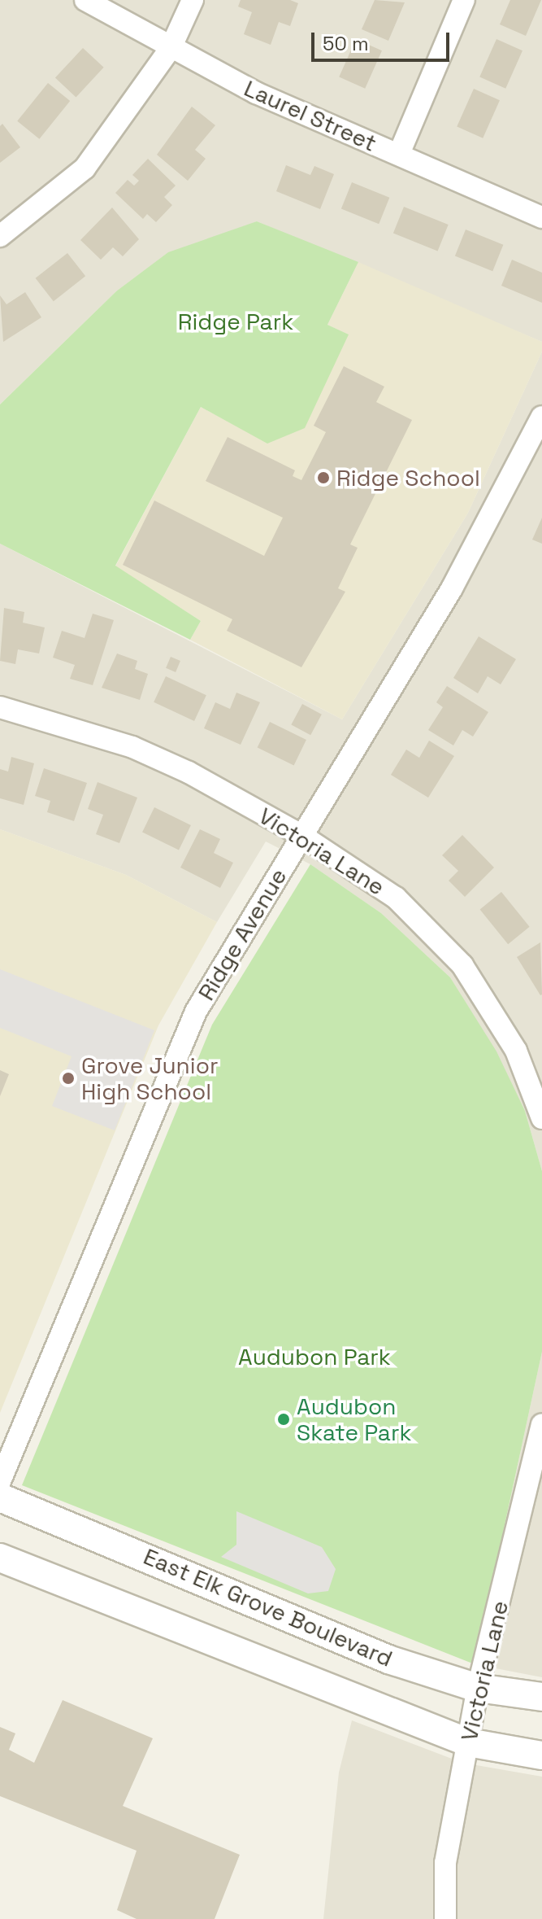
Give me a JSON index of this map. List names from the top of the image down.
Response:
{
  "streets": {
    "street": [
      "Laurel Street",
      "Victoria Lane",
      "Ridge Avenue",
      "East Elk Grove Boulevard"
    ]
  },
  "crossings": [
    ["Victoria Lane", "Ridge Avenue"],
    ["Victoria Lane", "East Elk Grove Boulevard"]
  ],
  "parks": ["Ridge Park", "Audubon Park"],
  "places": ["Ridge School", "Grove Junior High School", "Audubon Skate Park"],
  "scale_bar": "50 m"
}
